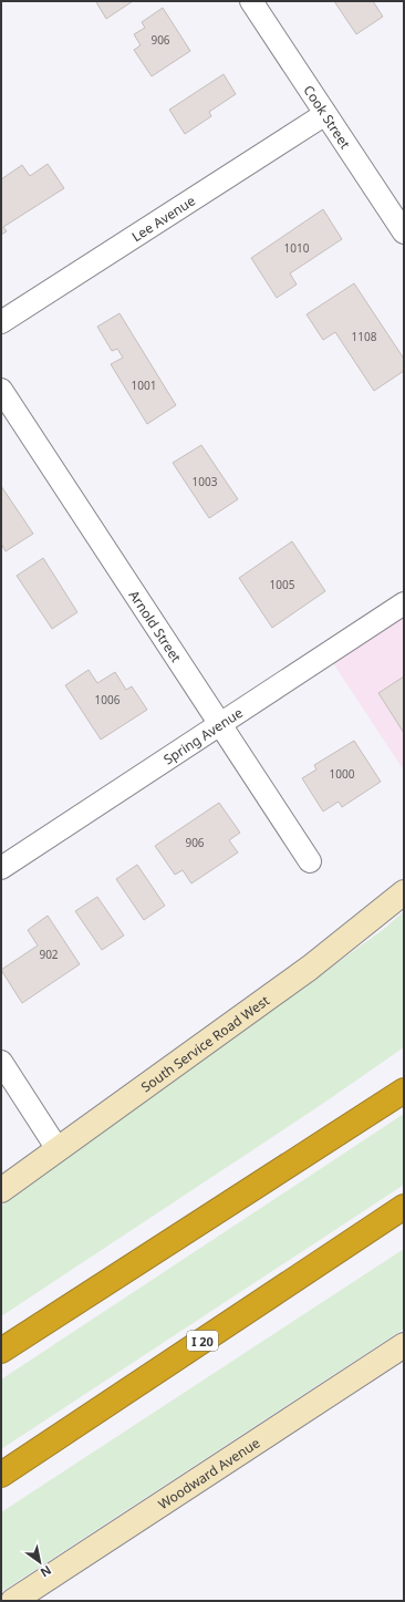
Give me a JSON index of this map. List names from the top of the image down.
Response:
{
  "streets": {
    "highway": ["I 20"],
    "main road": ["South Service Road West", "Woodward Avenue"],
    "street": [
      "Cook Street",
      "Lee Avenue",
      "Arnold Street",
      "Spring Avenue"
    ]
  },
  "crossings": [
    ["Cook Street", "Lee Avenue"],
    ["Arnold Street", "Spring Avenue"]
  ],
  "house_numbers": [
    "906",
    "1010",
    "1108",
    "1001",
    "1003",
    "1005",
    "1006",
    "1000",
    "906",
    "902"
  ],
  "north": "bottom right"
}
